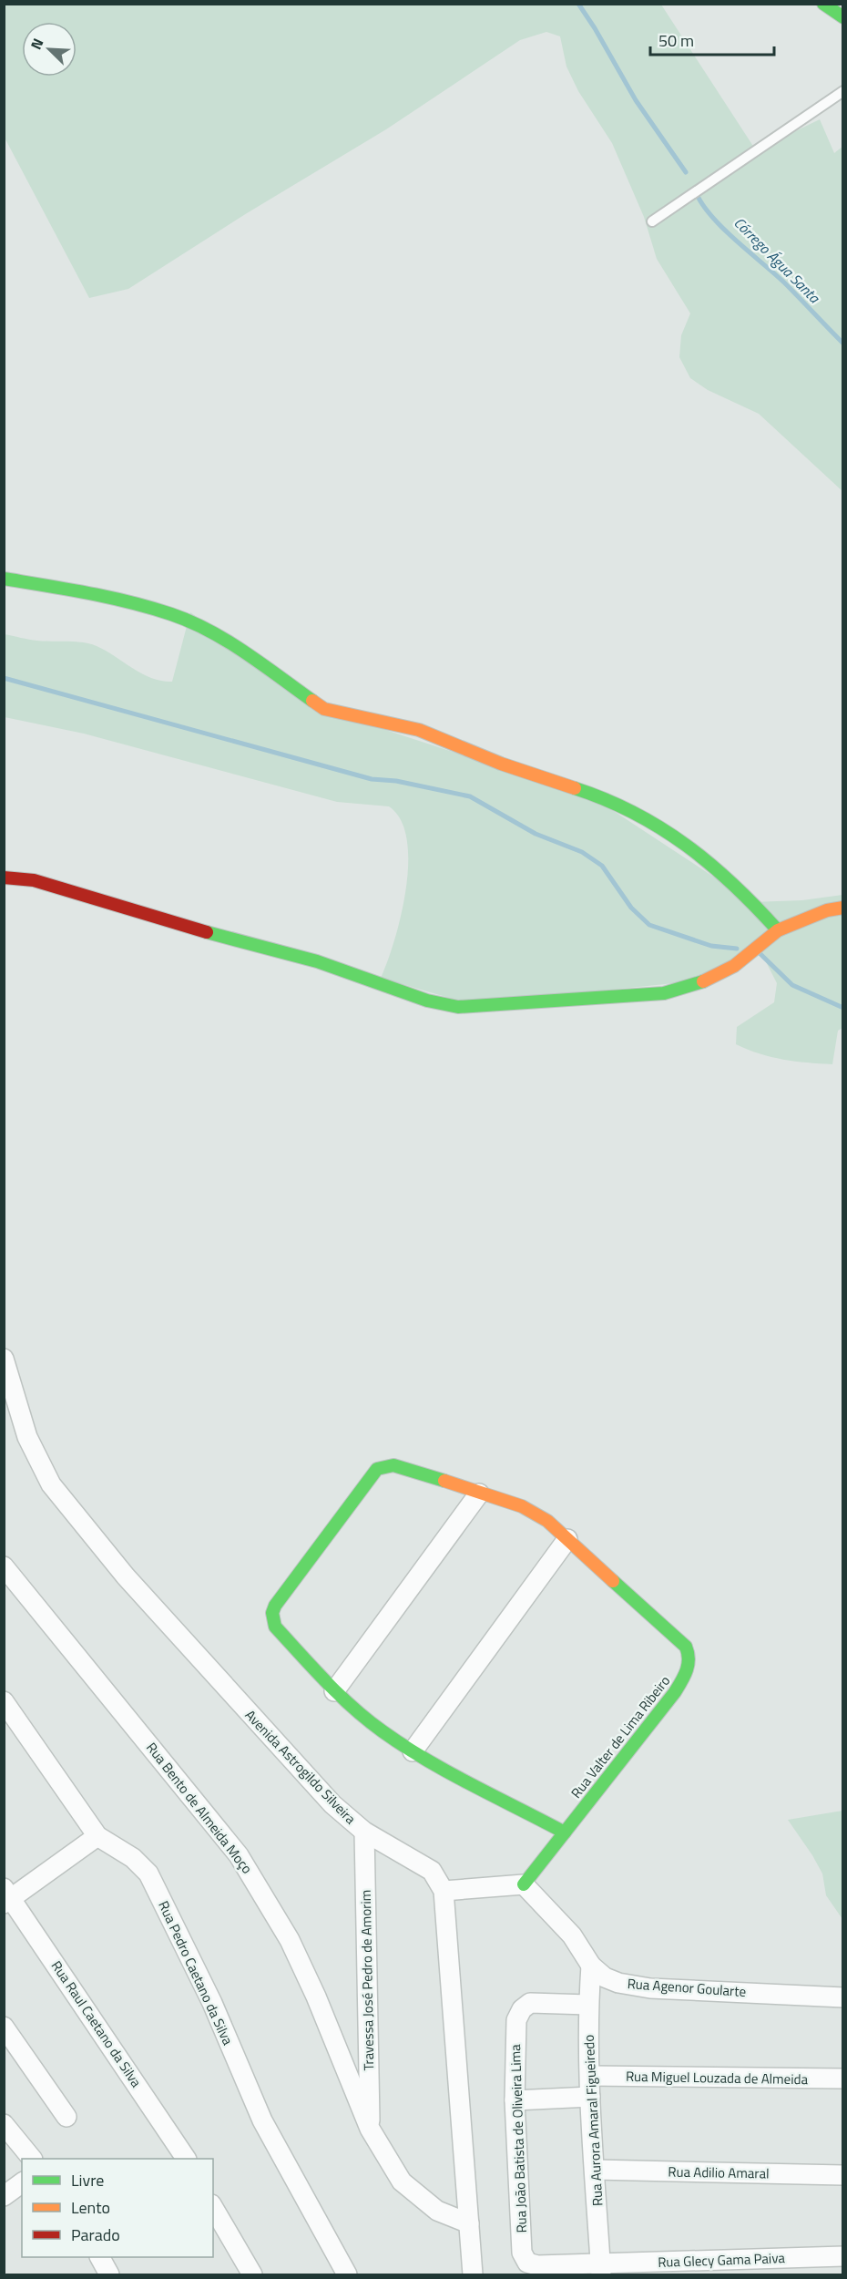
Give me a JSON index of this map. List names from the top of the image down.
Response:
{
  "streets": {
    "street": [
      "Rua Valter de Lima Ribeiro",
      "Avenida Astrogildo Silveira",
      "Rua Bento de Almeida Moço",
      "Rua Pedro Caetano da Silva",
      "Travessa José Pedro de Amorim",
      "Rua Agenor Goularte",
      "Rua Raul Caetano da Silva",
      "Rua Miguel Louzada de Almeida",
      "Rua Aurora Amaral Figueiredo",
      "Rua João Batista de Oliveira Lima",
      "Rua Adilio Amaral",
      "Rua Glecy Gama Paiva"
    ]
  },
  "crossings": [
    ["Rua Valter de Lima Ribeiro", "Rua Agenor Goularte"],
    ["Avenida Astrogildo Silveira", "Travessa José Pedro de Amorim"],
    ["Rua Bento de Almeida Moço", "Travessa José Pedro de Amorim"],
    ["Rua Agenor Goularte", "Rua Aurora Amaral Figueiredo"],
    ["Rua Miguel Louzada de Almeida", "Rua Aurora Amaral Figueiredo"],
    ["Rua Aurora Amaral Figueiredo", "Rua João Batista de Oliveira Lima"],
    ["Rua Aurora Amaral Figueiredo", "Rua Adilio Amaral"],
    ["Rua Aurora Amaral Figueiredo", "Rua Glecy Gama Paiva"],
    ["Rua João Batista de Oliveira Lima", "Rua Glecy Gama Paiva"]
  ],
  "water": ["Córrego Água Santa"],
  "legend": ["Livre", "Lento", "Parado"],
  "scale_bar": "50 m",
  "north": "top left"
}
